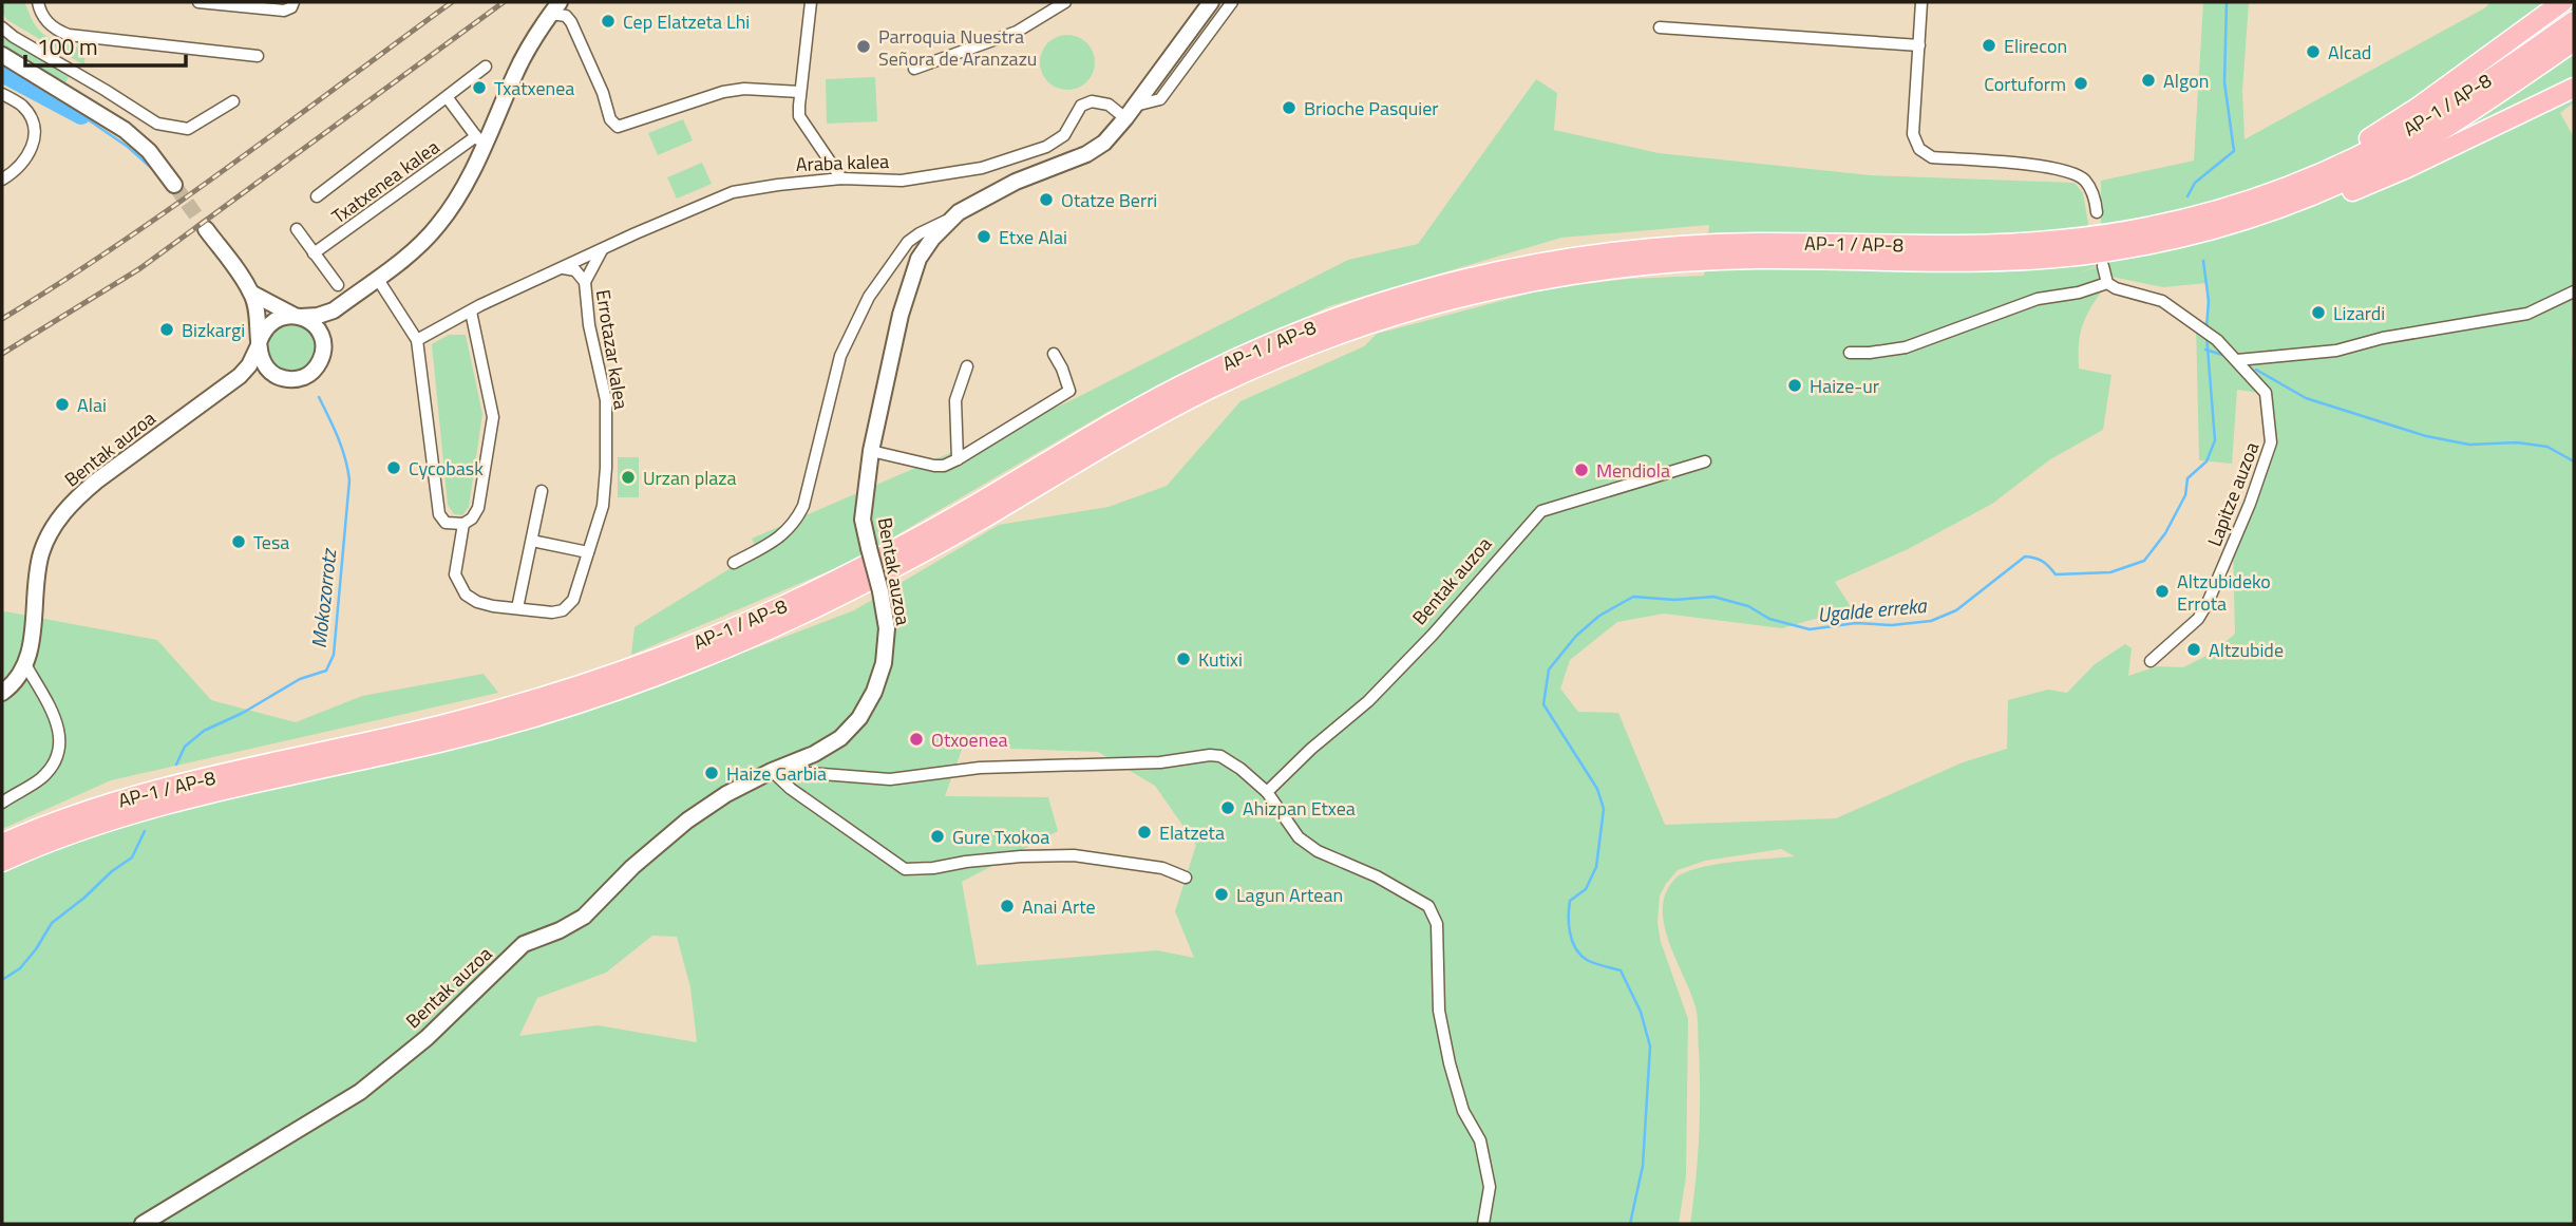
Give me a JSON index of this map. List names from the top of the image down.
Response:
{
  "streets": {
    "highway": ["AP-1 / AP-8"],
    "street": [
      "Araba kalea",
      "Txatxenea kalea",
      "Errotazar kalea",
      "Bentak auzoa",
      "Lapitze auzoa"
    ]
  },
  "crossings": [
    ["Araba kalea", "Errotazar kalea"],
    ["Araba kalea", "Bentak auzoa"]
  ],
  "water": ["Mokozorrotz", "Ugalde erreka"],
  "places": [
    "Cep Elatzeta Lhi",
    "Elirecon",
    "Parroquia Nuestra Señora de Aranzazu",
    "Alcad",
    "Algon",
    "Cortuform",
    "Txatxenea",
    "Brioche Pasquier",
    "Otatze Berri",
    "Etxe Alai",
    "Lizardi",
    "Bizkargi",
    "Haize-ur",
    "Alai",
    "Cycobask",
    "Mendiola",
    "Urzan plaza",
    "Tesa",
    "Altzubideko Errota",
    "Altzubide",
    "Kutixi",
    "Otxoenea",
    "Haize Garbia",
    "Ahizpan Etxea",
    "Elatzeta",
    "Gure Txokoa",
    "Lagun Artean",
    "Anai Arte"
  ],
  "scale_bar": "100 m"
}
